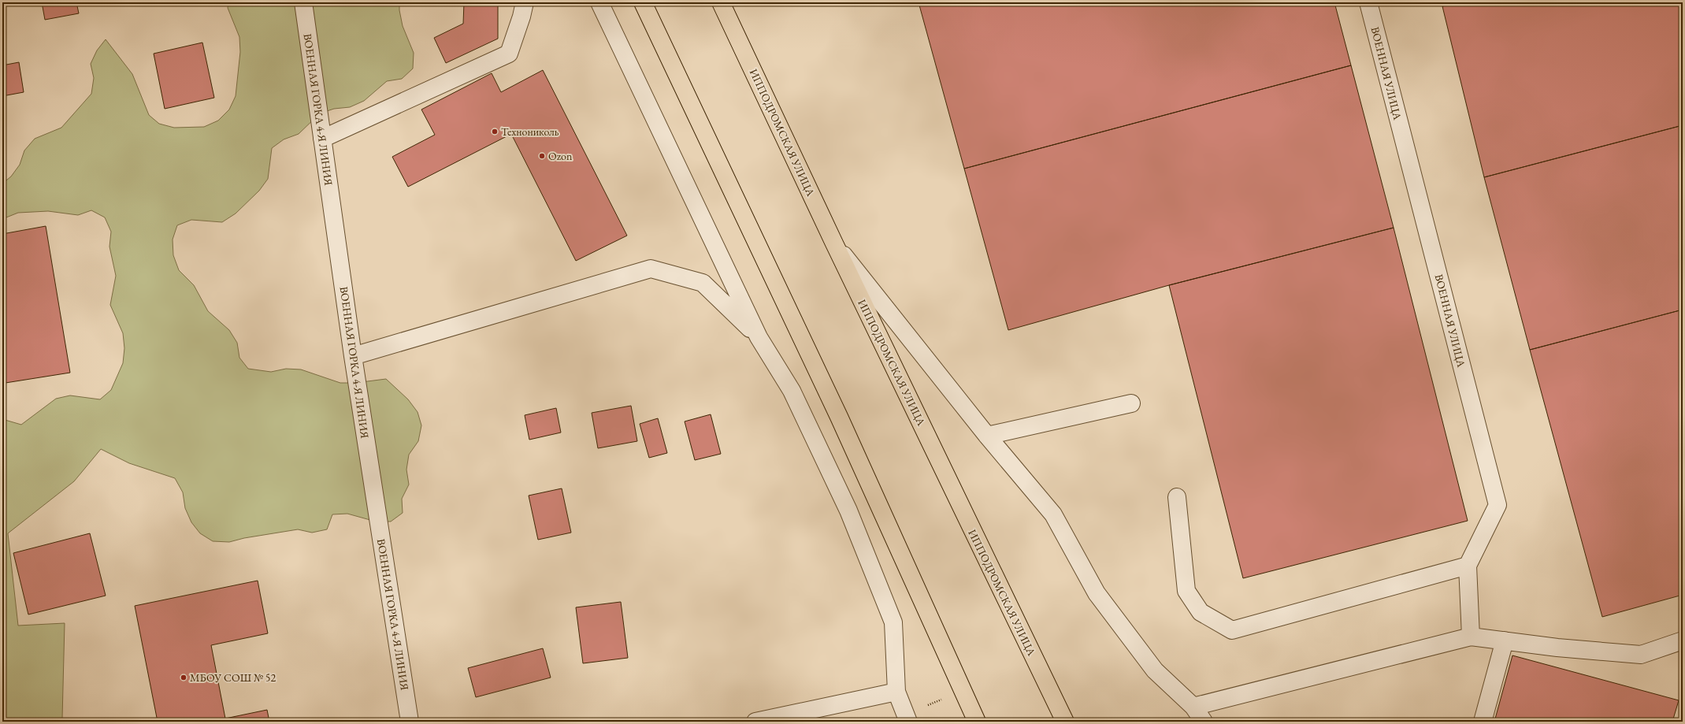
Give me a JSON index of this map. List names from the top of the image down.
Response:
{
  "streets": {
    "highway": ["ИППОДРОМСКАЯ УЛИЦА"],
    "street": ["ВОЕННАЯ УЛИЦА", "ВОЕННАЯ ГОРКА 4-Я ЛИНИЯ"]
  },
  "places": ["Технониколь", "Ozon", "МБОУ СОШ № 52"]
}
